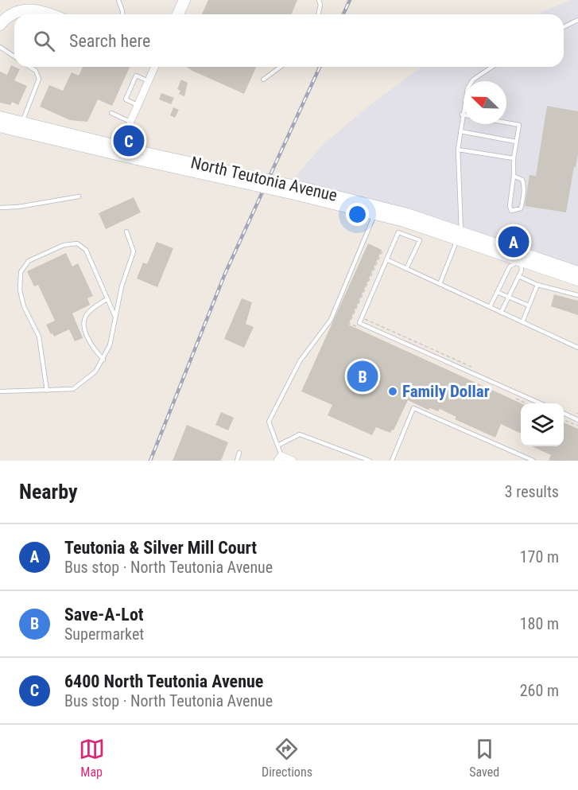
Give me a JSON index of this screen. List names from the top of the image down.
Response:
{
  "streets": {
    "main road": ["North Teutonia Avenue"]
  },
  "places": ["Family Dollar"],
  "north": "top left",
  "page": {
    "search": "Search here",
    "pins": ["C", "A", "B"],
    "heading": ["Nearby", "3 results"],
    "list": [
      {
        "mark": "A",
        "name": "Teutonia & Silver Mill Court",
        "note": "Bus stop · North Teutonia Avenue",
        "value": "170 m"
      },
      {
        "mark": "B",
        "name": "Save-A-Lot",
        "note": "Supermarket",
        "value": "180 m"
      },
      {
        "mark": "C",
        "name": "6400 North Teutonia Avenue",
        "note": "Bus stop · North Teutonia Avenue",
        "value": "260 m"
      }
    ],
    "nav": ["Map", "Directions", "Saved"]
  }
}
